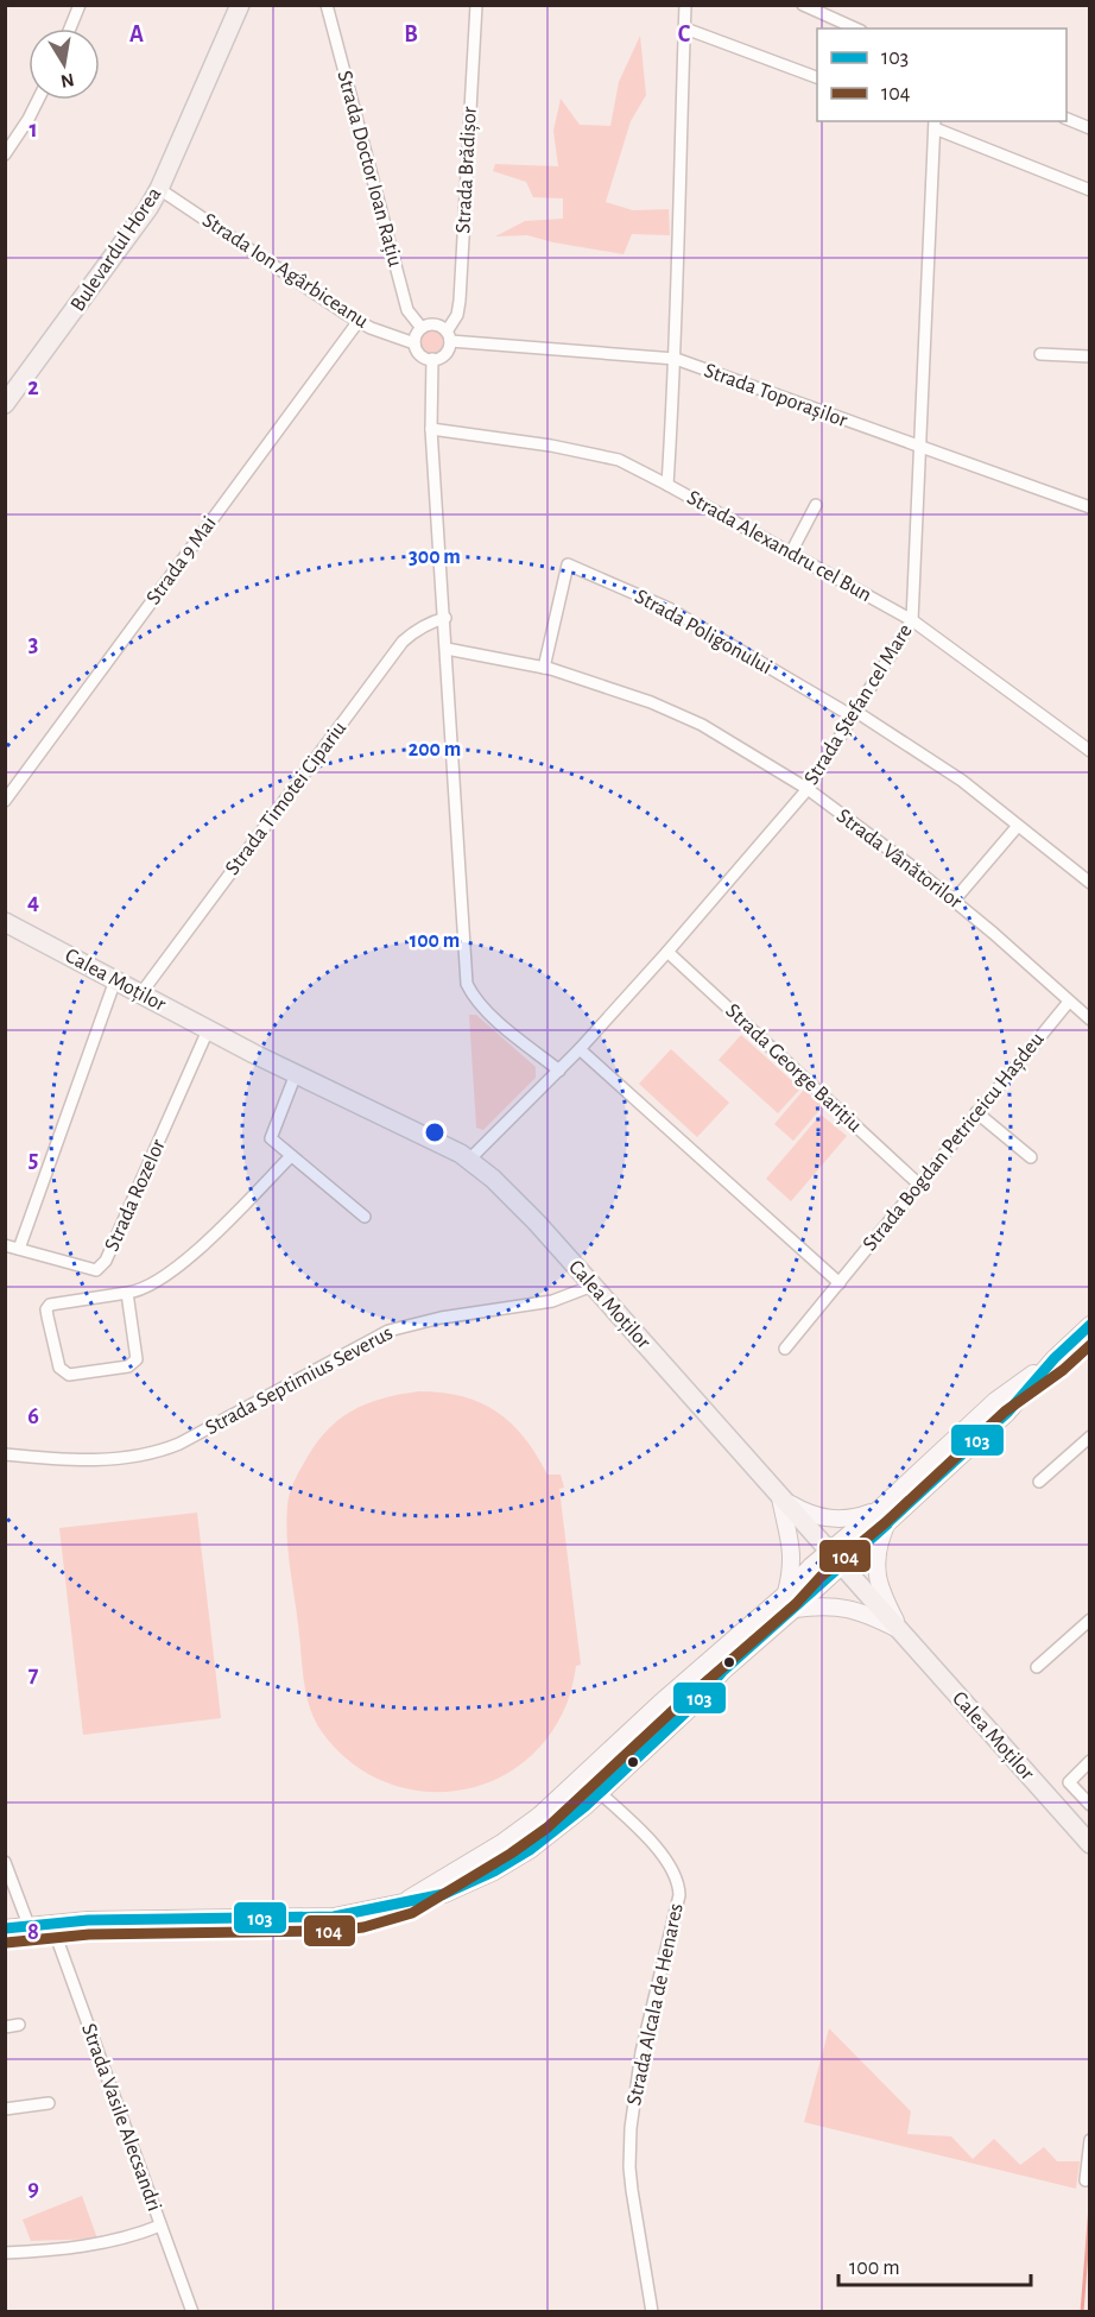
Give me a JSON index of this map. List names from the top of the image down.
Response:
{
  "streets": {
    "main road": ["Bulevardul Horea", "Calea Moților"],
    "street": [
      "Strada Doctor Ioan Rațiu",
      "Strada Brădișor",
      "Strada Ion Agârbiceanu",
      "Strada Toporașilor",
      "Strada Alexandru cel Bun",
      "Strada 9 Mai",
      "Strada Poligonului",
      "Strada Ștefan cel Mare",
      "Strada Timotei Cipariu",
      "Strada Vânătorilor",
      "Strada George Barițiu",
      "Strada Bogdan Petriceicu Hașdeu",
      "Strada Rozelor",
      "Strada Septimius Severus",
      "Strada Alcala de Henares",
      "Strada Vasile Alecsandri"
    ]
  },
  "crossings": [
    ["Strada Doctor Ioan Rațiu", "Strada Brădișor"],
    ["Strada Doctor Ioan Rațiu", "Strada Ion Agârbiceanu"],
    ["Strada Doctor Ioan Rațiu", "Strada Toporașilor"],
    ["Strada Brădișor", "Strada Ion Agârbiceanu"],
    ["Strada Brădișor", "Strada Toporașilor"],
    ["Bulevardul Horea", "Strada Ion Agârbiceanu"],
    ["Strada Ion Agârbiceanu", "Strada Toporașilor"],
    ["Strada Ion Agârbiceanu", "Strada 9 Mai"],
    ["Strada Toporașilor", "Strada Ștefan cel Mare"],
    ["Strada Alexandru cel Bun", "Strada Ștefan cel Mare"],
    ["Strada Poligonului", "Strada Ștefan cel Mare"],
    ["Strada Poligonului", "Strada Vânătorilor"],
    ["Strada Ștefan cel Mare", "Strada Vânătorilor"],
    ["Strada Ștefan cel Mare", "Calea Moților"],
    ["Strada Ștefan cel Mare", "Strada George Barițiu"],
    ["Strada Timotei Cipariu", "Calea Moților"],
    ["Strada Vânătorilor", "Strada Bogdan Petriceicu Hașdeu"],
    ["Calea Moților", "Strada Rozelor"],
    ["Calea Moților", "Strada Septimius Severus"],
    ["Strada George Barițiu", "Strada Bogdan Petriceicu Hașdeu"]
  ],
  "lines": ["transit line 103", "transit line 104"],
  "legend": ["103", "104"],
  "scale_bar": "100 m",
  "north": "bottom",
  "grid": {
    "columns": ["A", "B", "C"],
    "rows": [
      "1",
      "2",
      "3",
      "4",
      "5",
      "6",
      "7",
      "8",
      "9"
    ]
  },
  "rings": ["300 m", "200 m", "100 m"]
}
